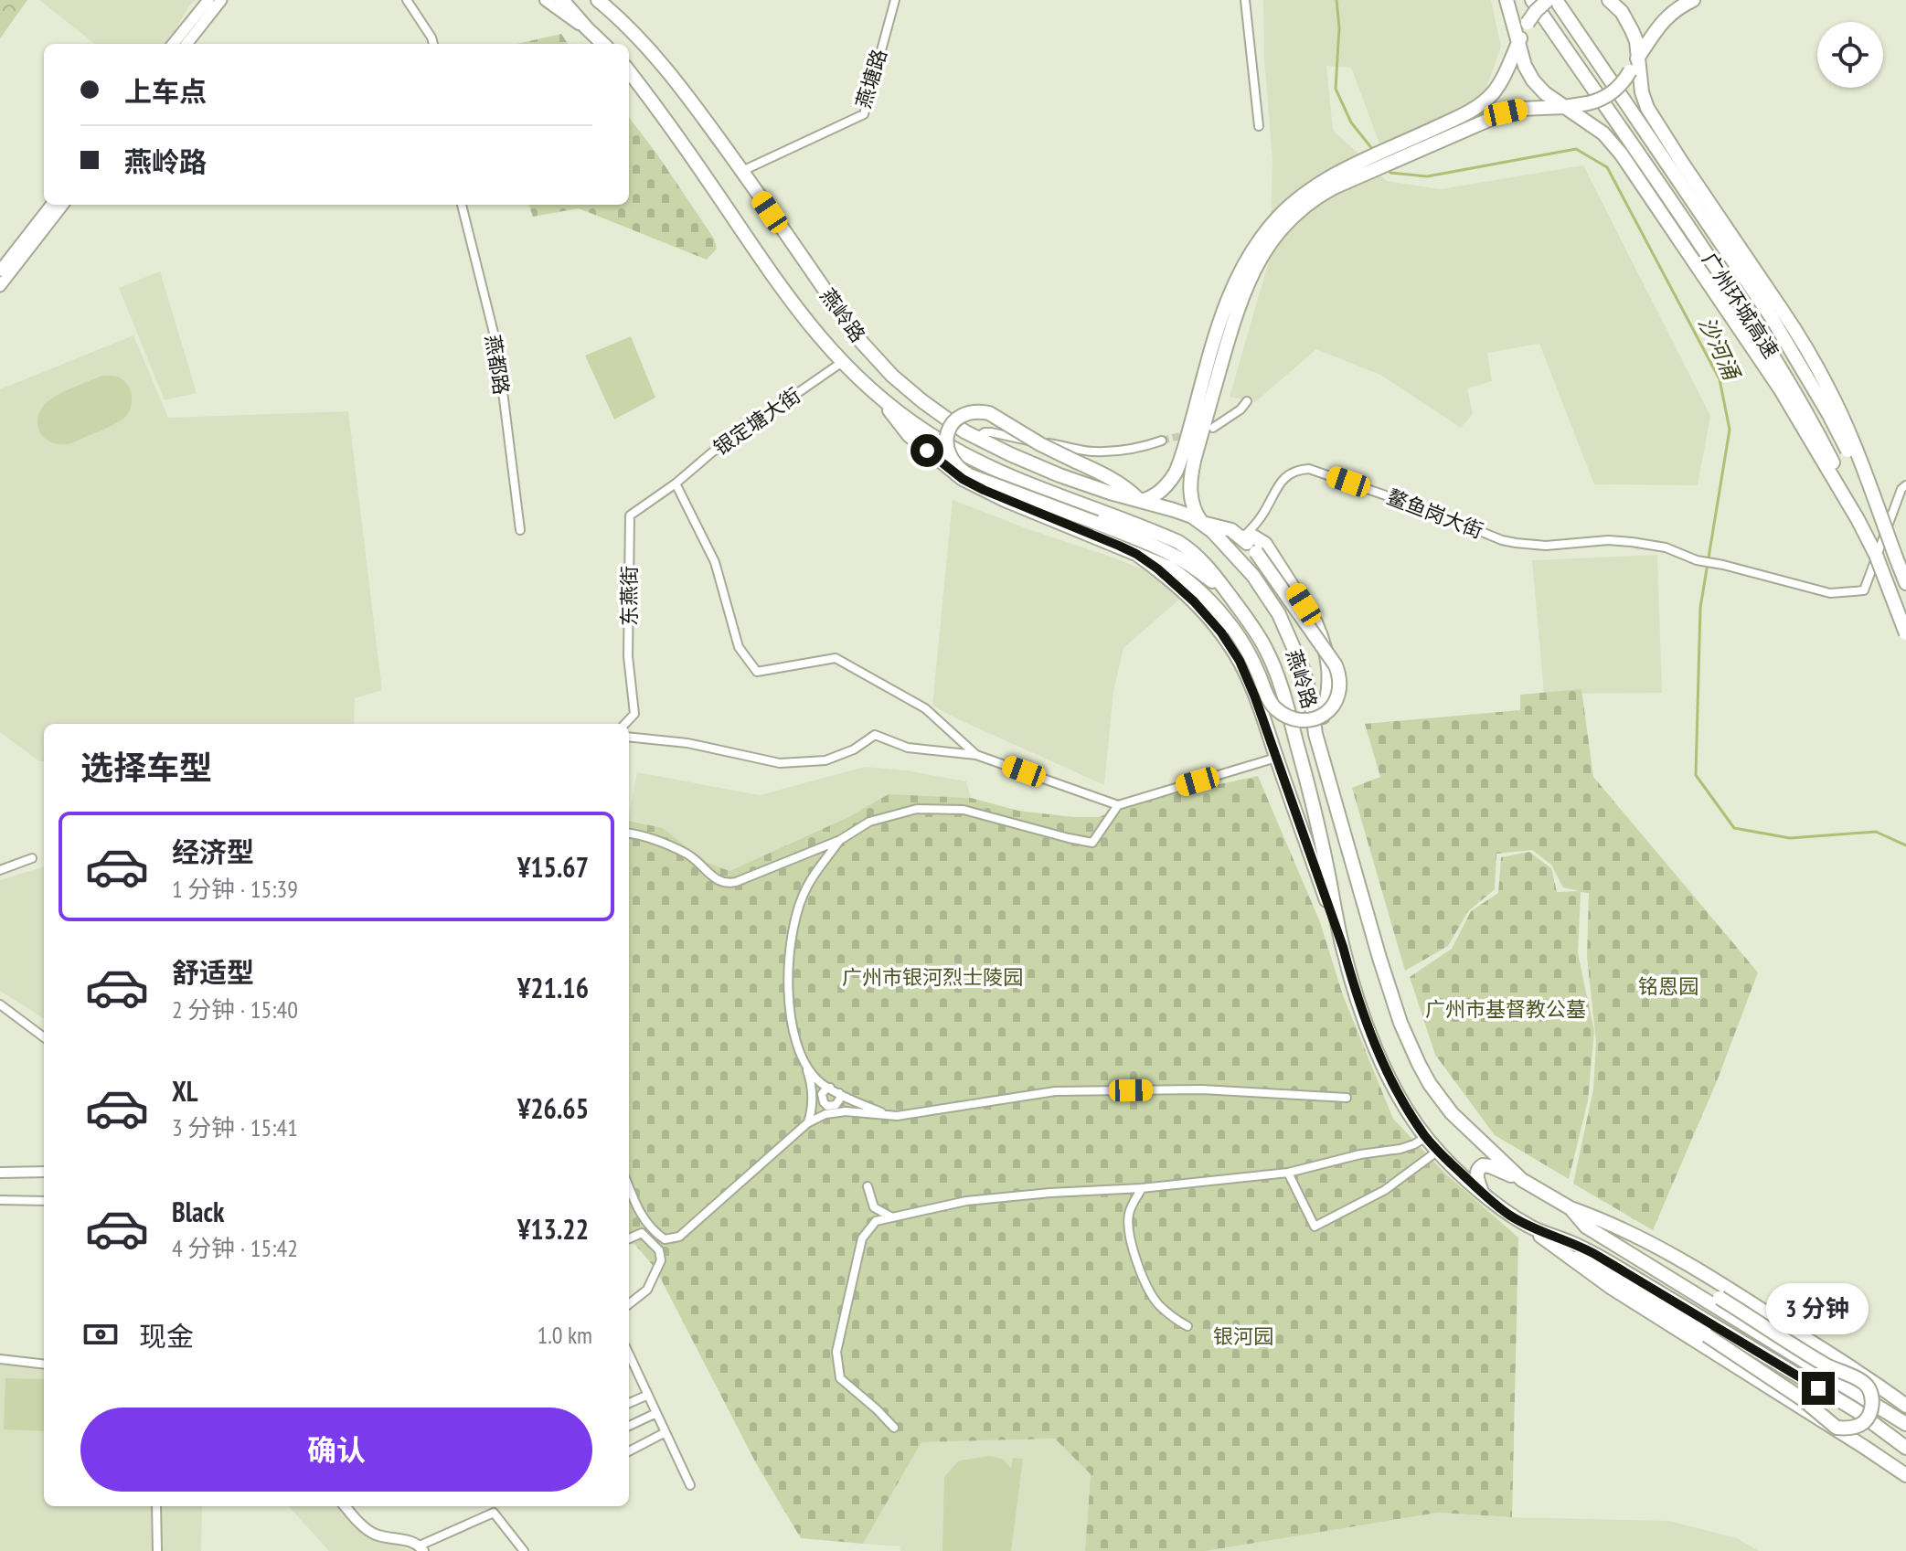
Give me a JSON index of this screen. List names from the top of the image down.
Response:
{
  "streets": {
    "highway": ["广州环城高速", "燕岭路"],
    "street": [
      "燕塘路",
      "燕都路",
      "银定塘大街",
      "鳌鱼岗大街",
      "东燕街"
    ]
  },
  "crossings": [
    ["燕塘路", "燕岭路"],
    ["燕岭路", "银定塘大街"],
    ["银定塘大街", "东燕街"]
  ],
  "water": ["沙河涌"],
  "parks": [
    "广州市银河烈士陵园",
    "铭恩园",
    "广州市基督教公墓",
    "银河园"
  ],
  "page": {
    "banner": ["上车点", "燕岭路"],
    "heading": "选择车型",
    "list": [
      {
        "name": "经济型",
        "note": "1 分钟 · 15:39",
        "value": "¥15.67"
      },
      {
        "name": "舒适型",
        "note": "2 分钟 · 15:40",
        "value": "¥21.16"
      },
      {
        "name": "XL",
        "note": "3 分钟 · 15:41",
        "value": "¥26.65"
      },
      {
        "name": "Black",
        "note": "4 分钟 · 15:42",
        "value": "¥13.22"
      }
    ],
    "bubble": "3 分钟",
    "pay": ["现金", "1.0 km"],
    "buttons": "确认"
  }
}
